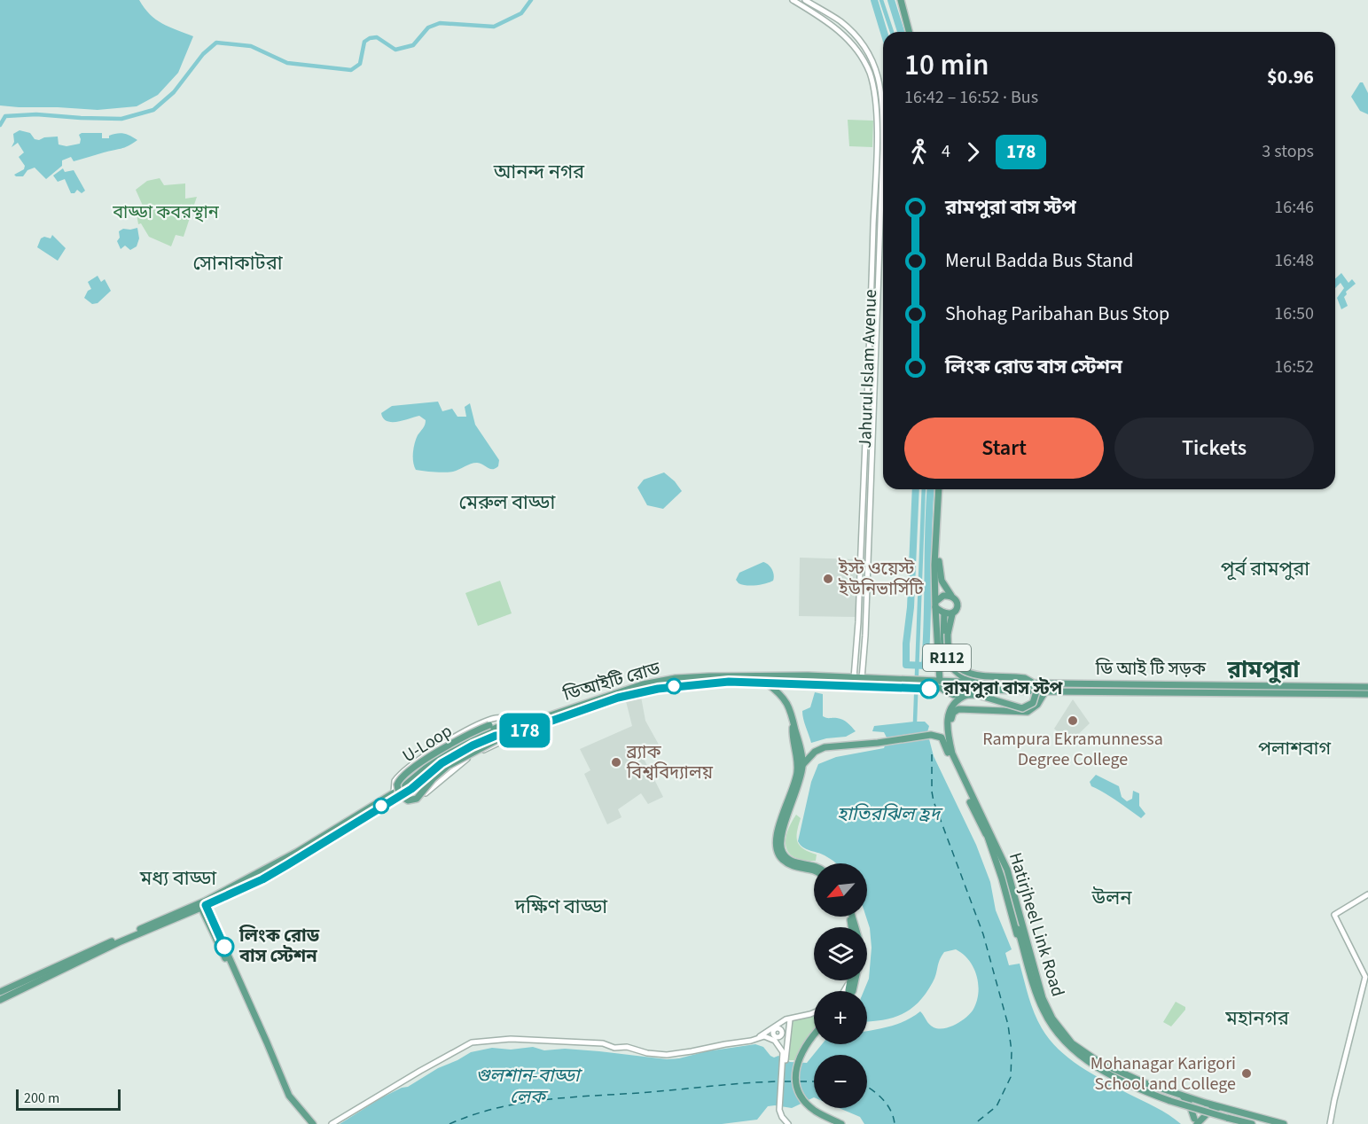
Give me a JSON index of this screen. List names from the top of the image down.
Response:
{
  "streets": {
    "main road": [
      "R112",
      "ডি আই টি সড়ক",
      "ডিআইটি রোড",
      "U-Loop",
      "Hatirjheel Link Road"
    ],
    "street": ["Jahurul Islam Avenue"]
  },
  "crossings": [
    ["Jahurul Islam Avenue", "ডিআইটি রোড"],
    ["R112", "ডি আই টি সড়ক"],
    ["R112", "ডিআইটি রোড"],
    ["ডি আই টি সড়ক", "ডিআইটি রোড"],
    ["ডিআইটি রোড", "U-Loop"]
  ],
  "districts": [
    "আনন্দ নগর",
    "সোনাকাটরা",
    "মেরুল বাড্ডা",
    "পূর্ব রামপুরা",
    "রামপুরা",
    "পলাশবাগ",
    "মধ্য বাড্ডা",
    "উলন",
    "দক্ষিণ বাড্ডা",
    "মহানগর"
  ],
  "water": ["হাতিরঝিল হ্রদ", "গুলশান-বাড্ডা লেক"],
  "parks": ["বাড্ডা কবরস্থান"],
  "places": [
    "ইস্ট ওয়েস্ট ইউনিভার্সিটি",
    "রামপুরা বাস স্টপ",
    "Rampura Ekramunnessa Degree College",
    "ব্র্যাক বিশ্ববিদ্যালয়",
    "লিংক রোড বাস স্টেশন",
    "Mohanagar Karigori School and College"
  ],
  "lines": ["bus line 178"],
  "scale_bar": "200 m",
  "north": "bottom left",
  "page": {
    "on_map": "178",
    "heading": ["10 min", "16:42 – 16:52 · Bus", "$0.96"],
    "legs": ["4", "178", "3 stops"],
    "list": [
      {
        "name": "রামপুরা বাস স্টপ",
        "value": "16:46"
      },
      {
        "name": "Merul Badda Bus Stand",
        "value": "16:48"
      },
      {
        "name": "Shohag Paribahan Bus Stop",
        "value": "16:50"
      },
      {
        "name": "লিংক রোড বাস স্টেশন",
        "value": "16:52"
      }
    ],
    "buttons": ["Start", "Tickets"],
    "map_buttons": ["+", "−"],
    "scale": "200 m"
  }
}
